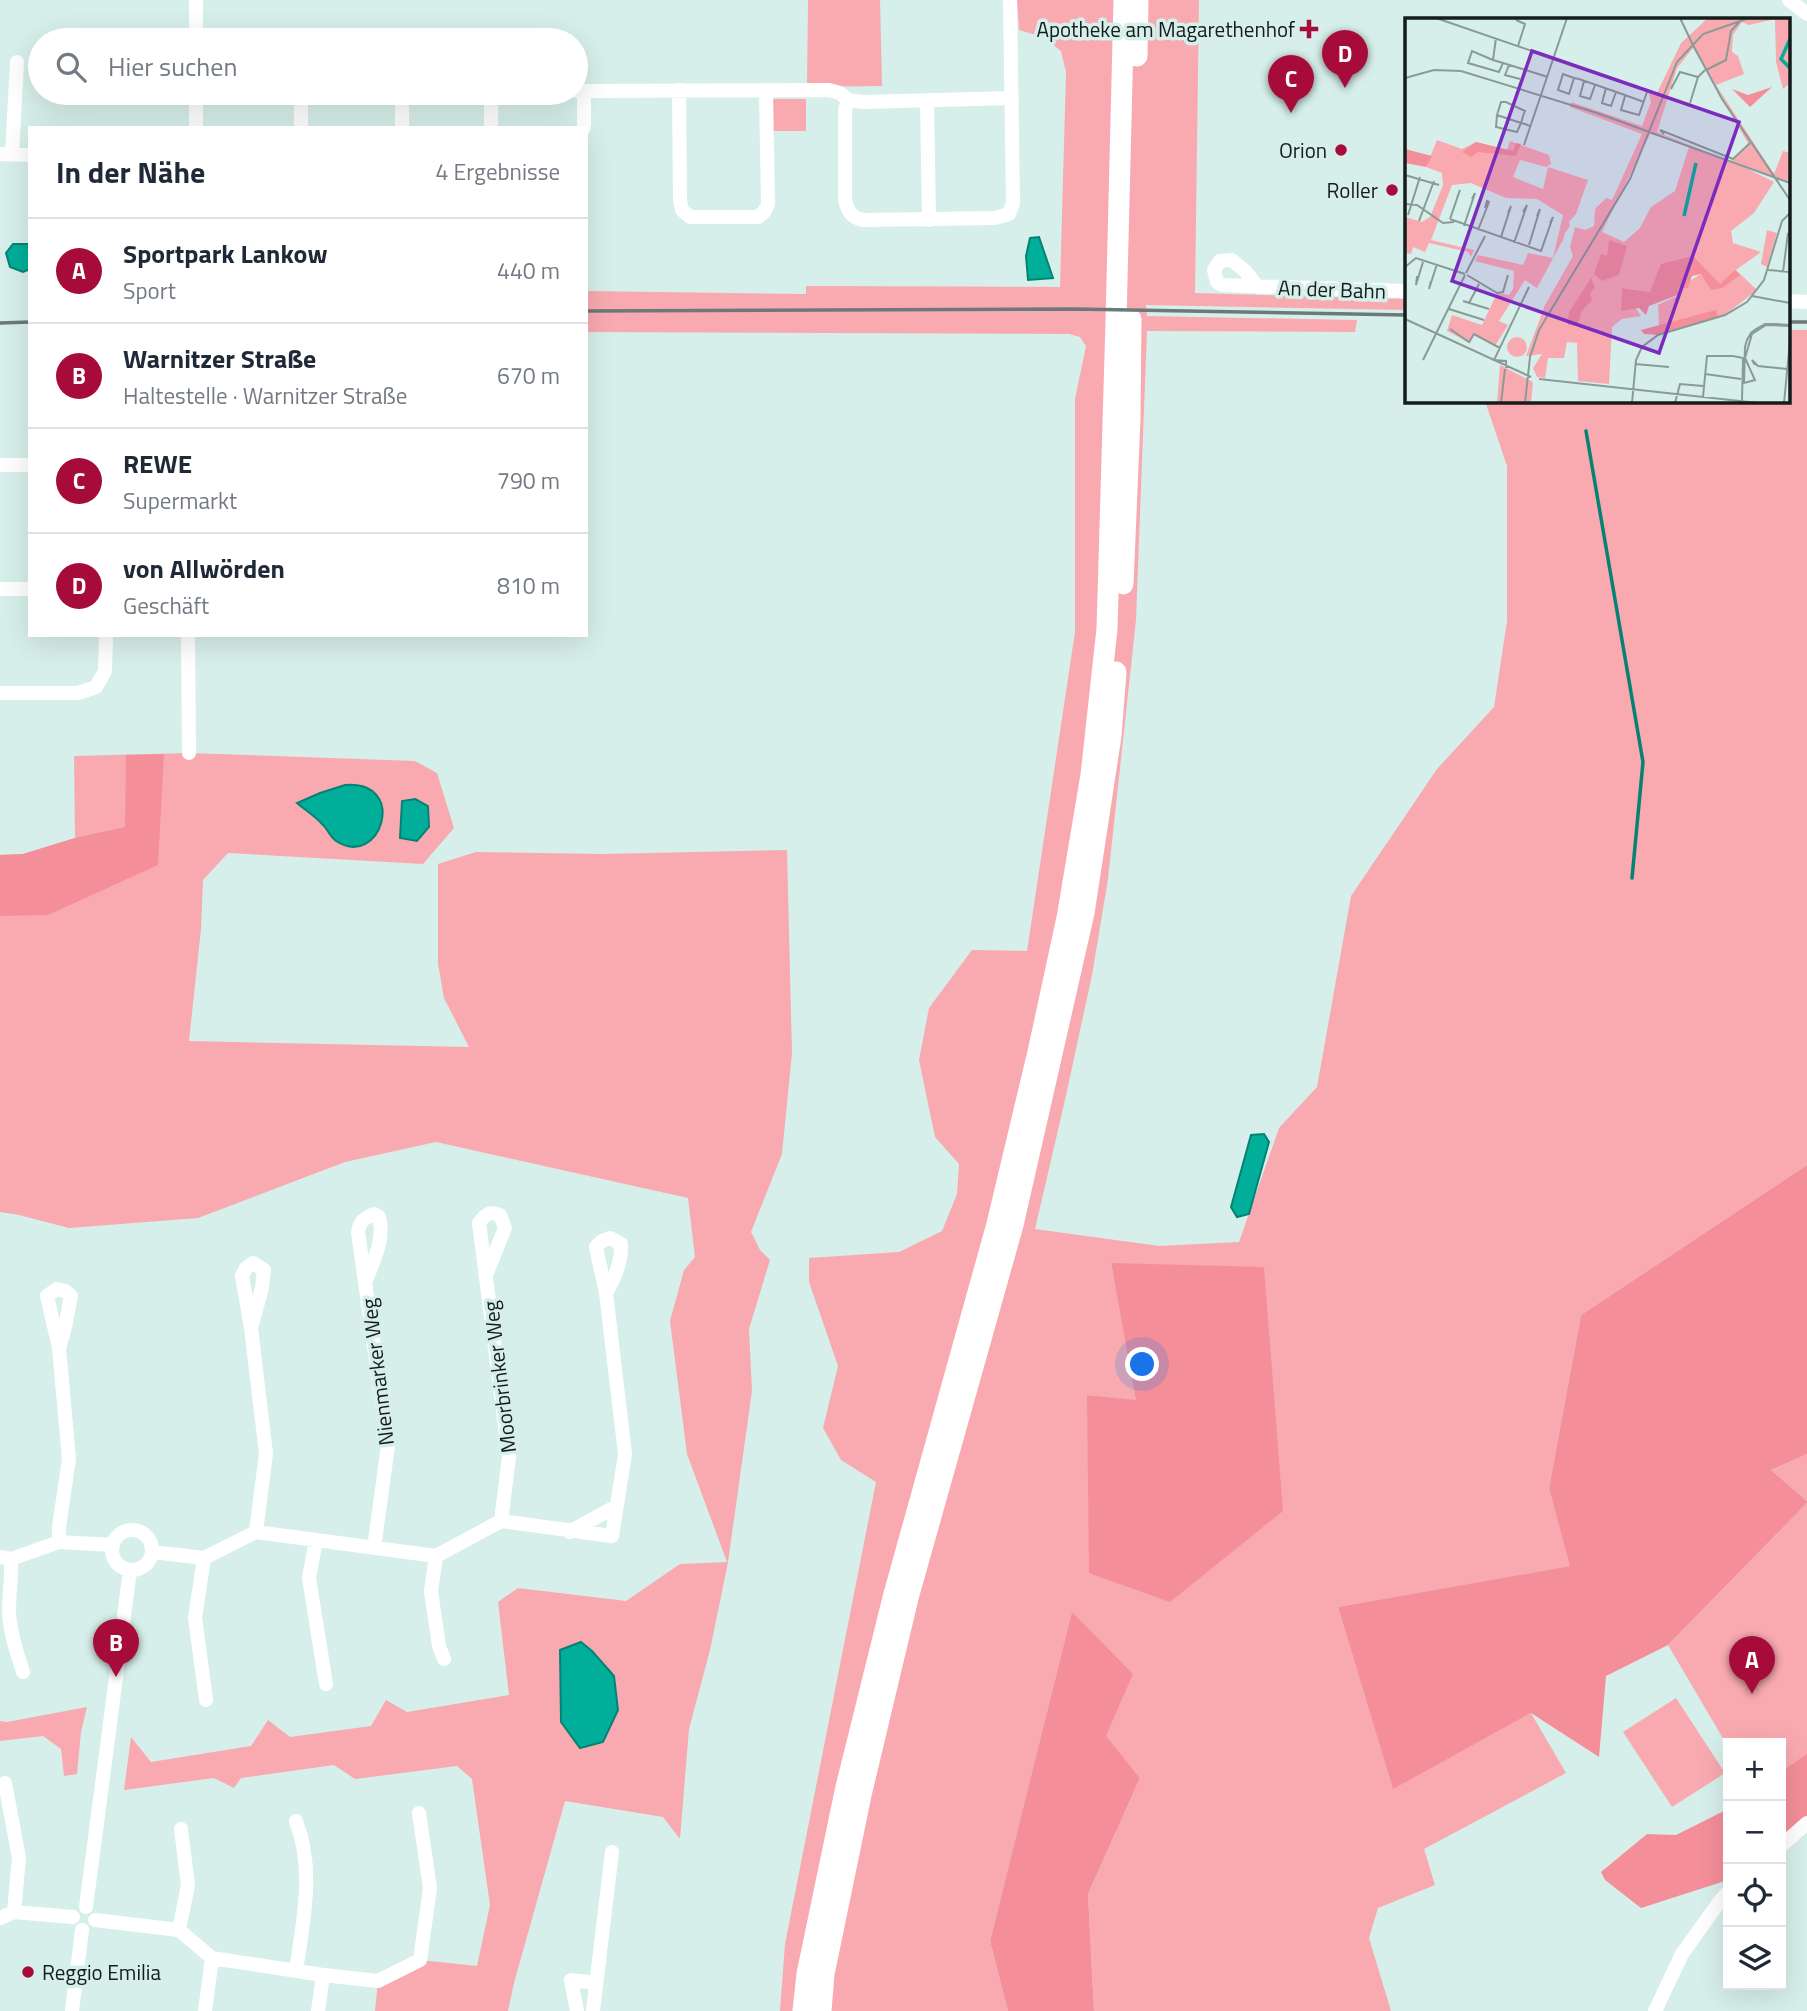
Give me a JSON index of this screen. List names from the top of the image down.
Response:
{
  "streets": {
    "street": ["An der Bahn", "Nienmarker Weg", "Moorbrinker Weg"]
  },
  "places": {
    "health": ["Apotheke am Magarethenhof"],
    "other": ["Orion", "Roller", "Reggio Emilia"]
  },
  "page": {
    "search": "Hier suchen",
    "pins": [
      "D",
      "C",
      "B",
      "A"
    ],
    "heading": ["In der Nähe", "4 Ergebnisse"],
    "list": [
      {
        "mark": "A",
        "name": "Sportpark Lankow",
        "note": "Sport",
        "value": "440 m"
      },
      {
        "mark": "B",
        "name": "Warnitzer Straße",
        "note": "Haltestelle · Warnitzer Straße",
        "value": "670 m"
      },
      {
        "mark": "C",
        "name": "REWE",
        "note": "Supermarkt",
        "value": "790 m"
      },
      {
        "mark": "D",
        "name": "von Allwörden",
        "note": "Geschäft",
        "value": "810 m"
      }
    ],
    "map_buttons": ["+", "−"]
  }
}
